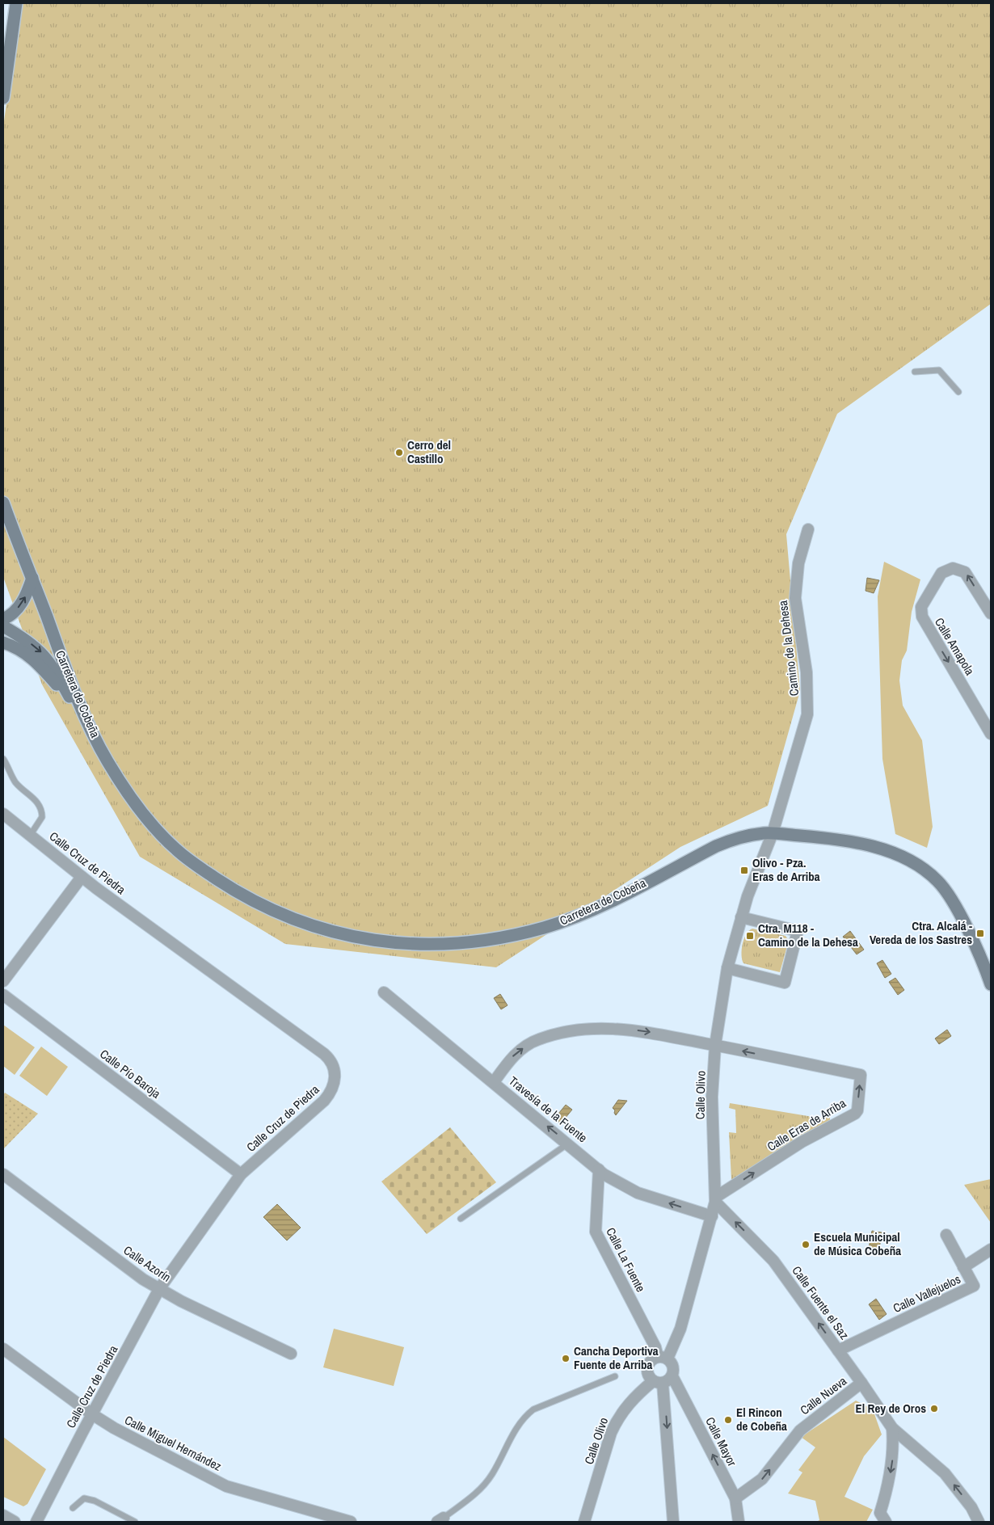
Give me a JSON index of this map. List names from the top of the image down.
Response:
{
  "streets": {
    "street": [
      "Calle Amapola",
      "Camino de la Dehesa",
      "Carretera de Cobeña",
      "Calle Cruz de Piedra",
      "Calle Pío Baroja",
      "Calle Olivo",
      "Travesía de la Fuente",
      "Calle Eras de Arriba",
      "Calle La Fuente",
      "Calle Azorín",
      "Calle Vallejuelos",
      "Calle Fuente el Saz",
      "Calle Nueva",
      "Calle Mayor",
      "Calle Miguel Hernández"
    ]
  },
  "crossings": [
    ["Camino de la Dehesa", "Carretera de Cobeña"],
    ["Camino de la Dehesa", "Calle Olivo"],
    ["Carretera de Cobeña", "Calle Olivo"],
    ["Calle Cruz de Piedra", "Calle Pío Baroja"],
    ["Calle Cruz de Piedra", "Calle Azorín"],
    ["Calle Cruz de Piedra", "Calle Miguel Hernández"],
    ["Calle Olivo", "Travesía de la Fuente"],
    ["Calle Olivo", "Calle Eras de Arriba"],
    ["Calle Olivo", "Calle La Fuente"],
    ["Calle Olivo", "Calle Fuente el Saz"],
    ["Calle Olivo", "Calle Mayor"],
    ["Travesía de la Fuente", "Calle La Fuente"],
    ["Calle Eras de Arriba", "Calle Fuente el Saz"],
    ["Calle La Fuente", "Calle Mayor"],
    ["Calle Vallejuelos", "Calle Fuente el Saz"],
    ["Calle Fuente el Saz", "Calle Nueva"],
    ["Calle Nueva", "Calle Mayor"]
  ],
  "one_way": ["Travesía de la Fuente", "Calle Fuente el Saz", "Calle Nueva"],
  "places": {
    "other": [
      "Cerro del Castillo",
      "Escuela Municipal de Música Cobeña",
      "Cancha Deportiva Fuente de Arriba",
      "El Rey de Oros",
      "El Rincon de Cobeña"
    ],
    "transit": ["Olivo - Pza. Eras de Arriba", "Ctra. Alcalá - Vereda de los Sastres", "Ctra. M118 - Camino de la Dehesa"]
  }
}
